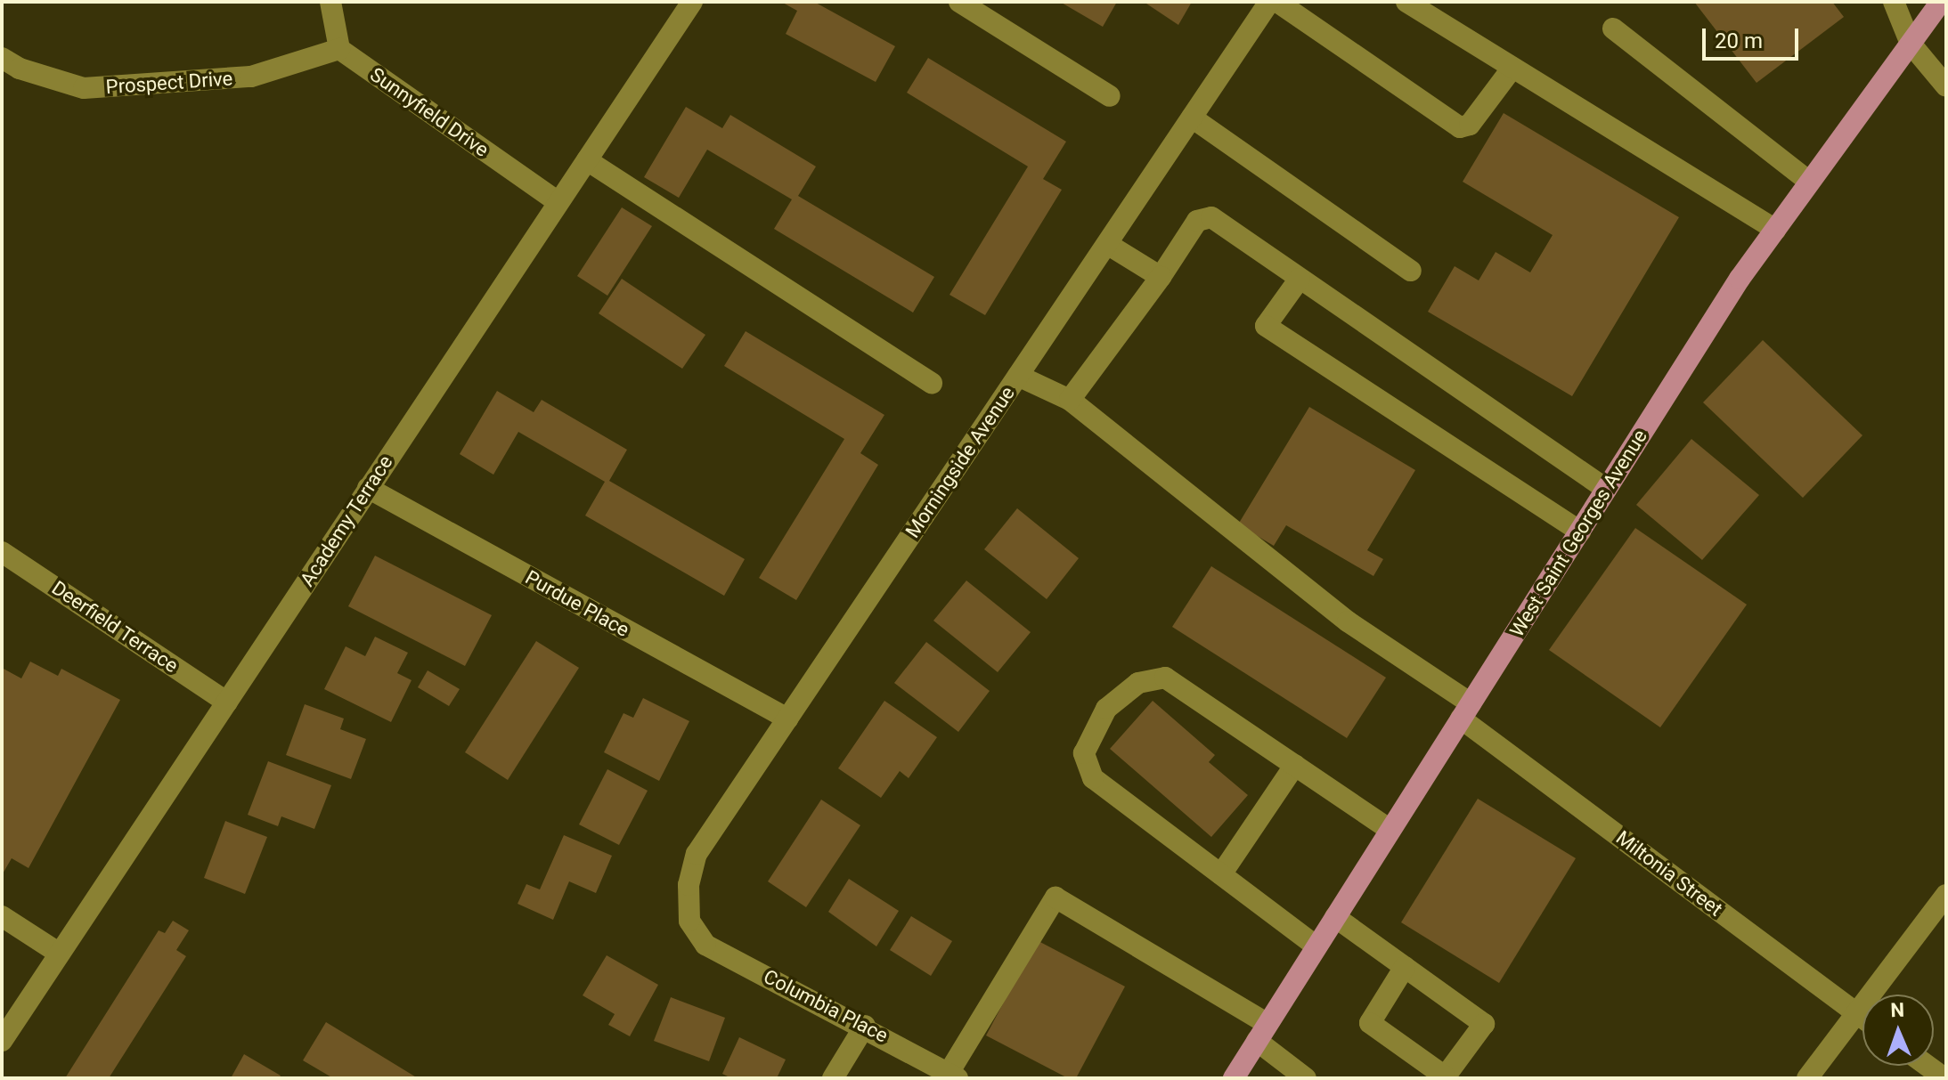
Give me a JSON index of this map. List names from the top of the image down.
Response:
{
  "streets": {
    "main road": ["West Saint Georges Avenue"],
    "street": [
      "Prospect Drive",
      "Sunnyfield Drive",
      "Morningside Avenue",
      "Academy Terrace",
      "Purdue Place",
      "Deerfield Terrace",
      "Miltonia Street",
      "Columbia Place"
    ]
  },
  "crossings": [
    ["Prospect Drive", "Sunnyfield Drive"],
    ["Sunnyfield Drive", "Academy Terrace"],
    ["Morningside Avenue", "Purdue Place"],
    ["Morningside Avenue", "Miltonia Street"],
    ["Morningside Avenue", "Columbia Place"],
    ["Academy Terrace", "Purdue Place"],
    ["Academy Terrace", "Deerfield Terrace"],
    ["West Saint Georges Avenue", "Miltonia Street"]
  ],
  "scale_bar": "20 m",
  "north": "top"
}
